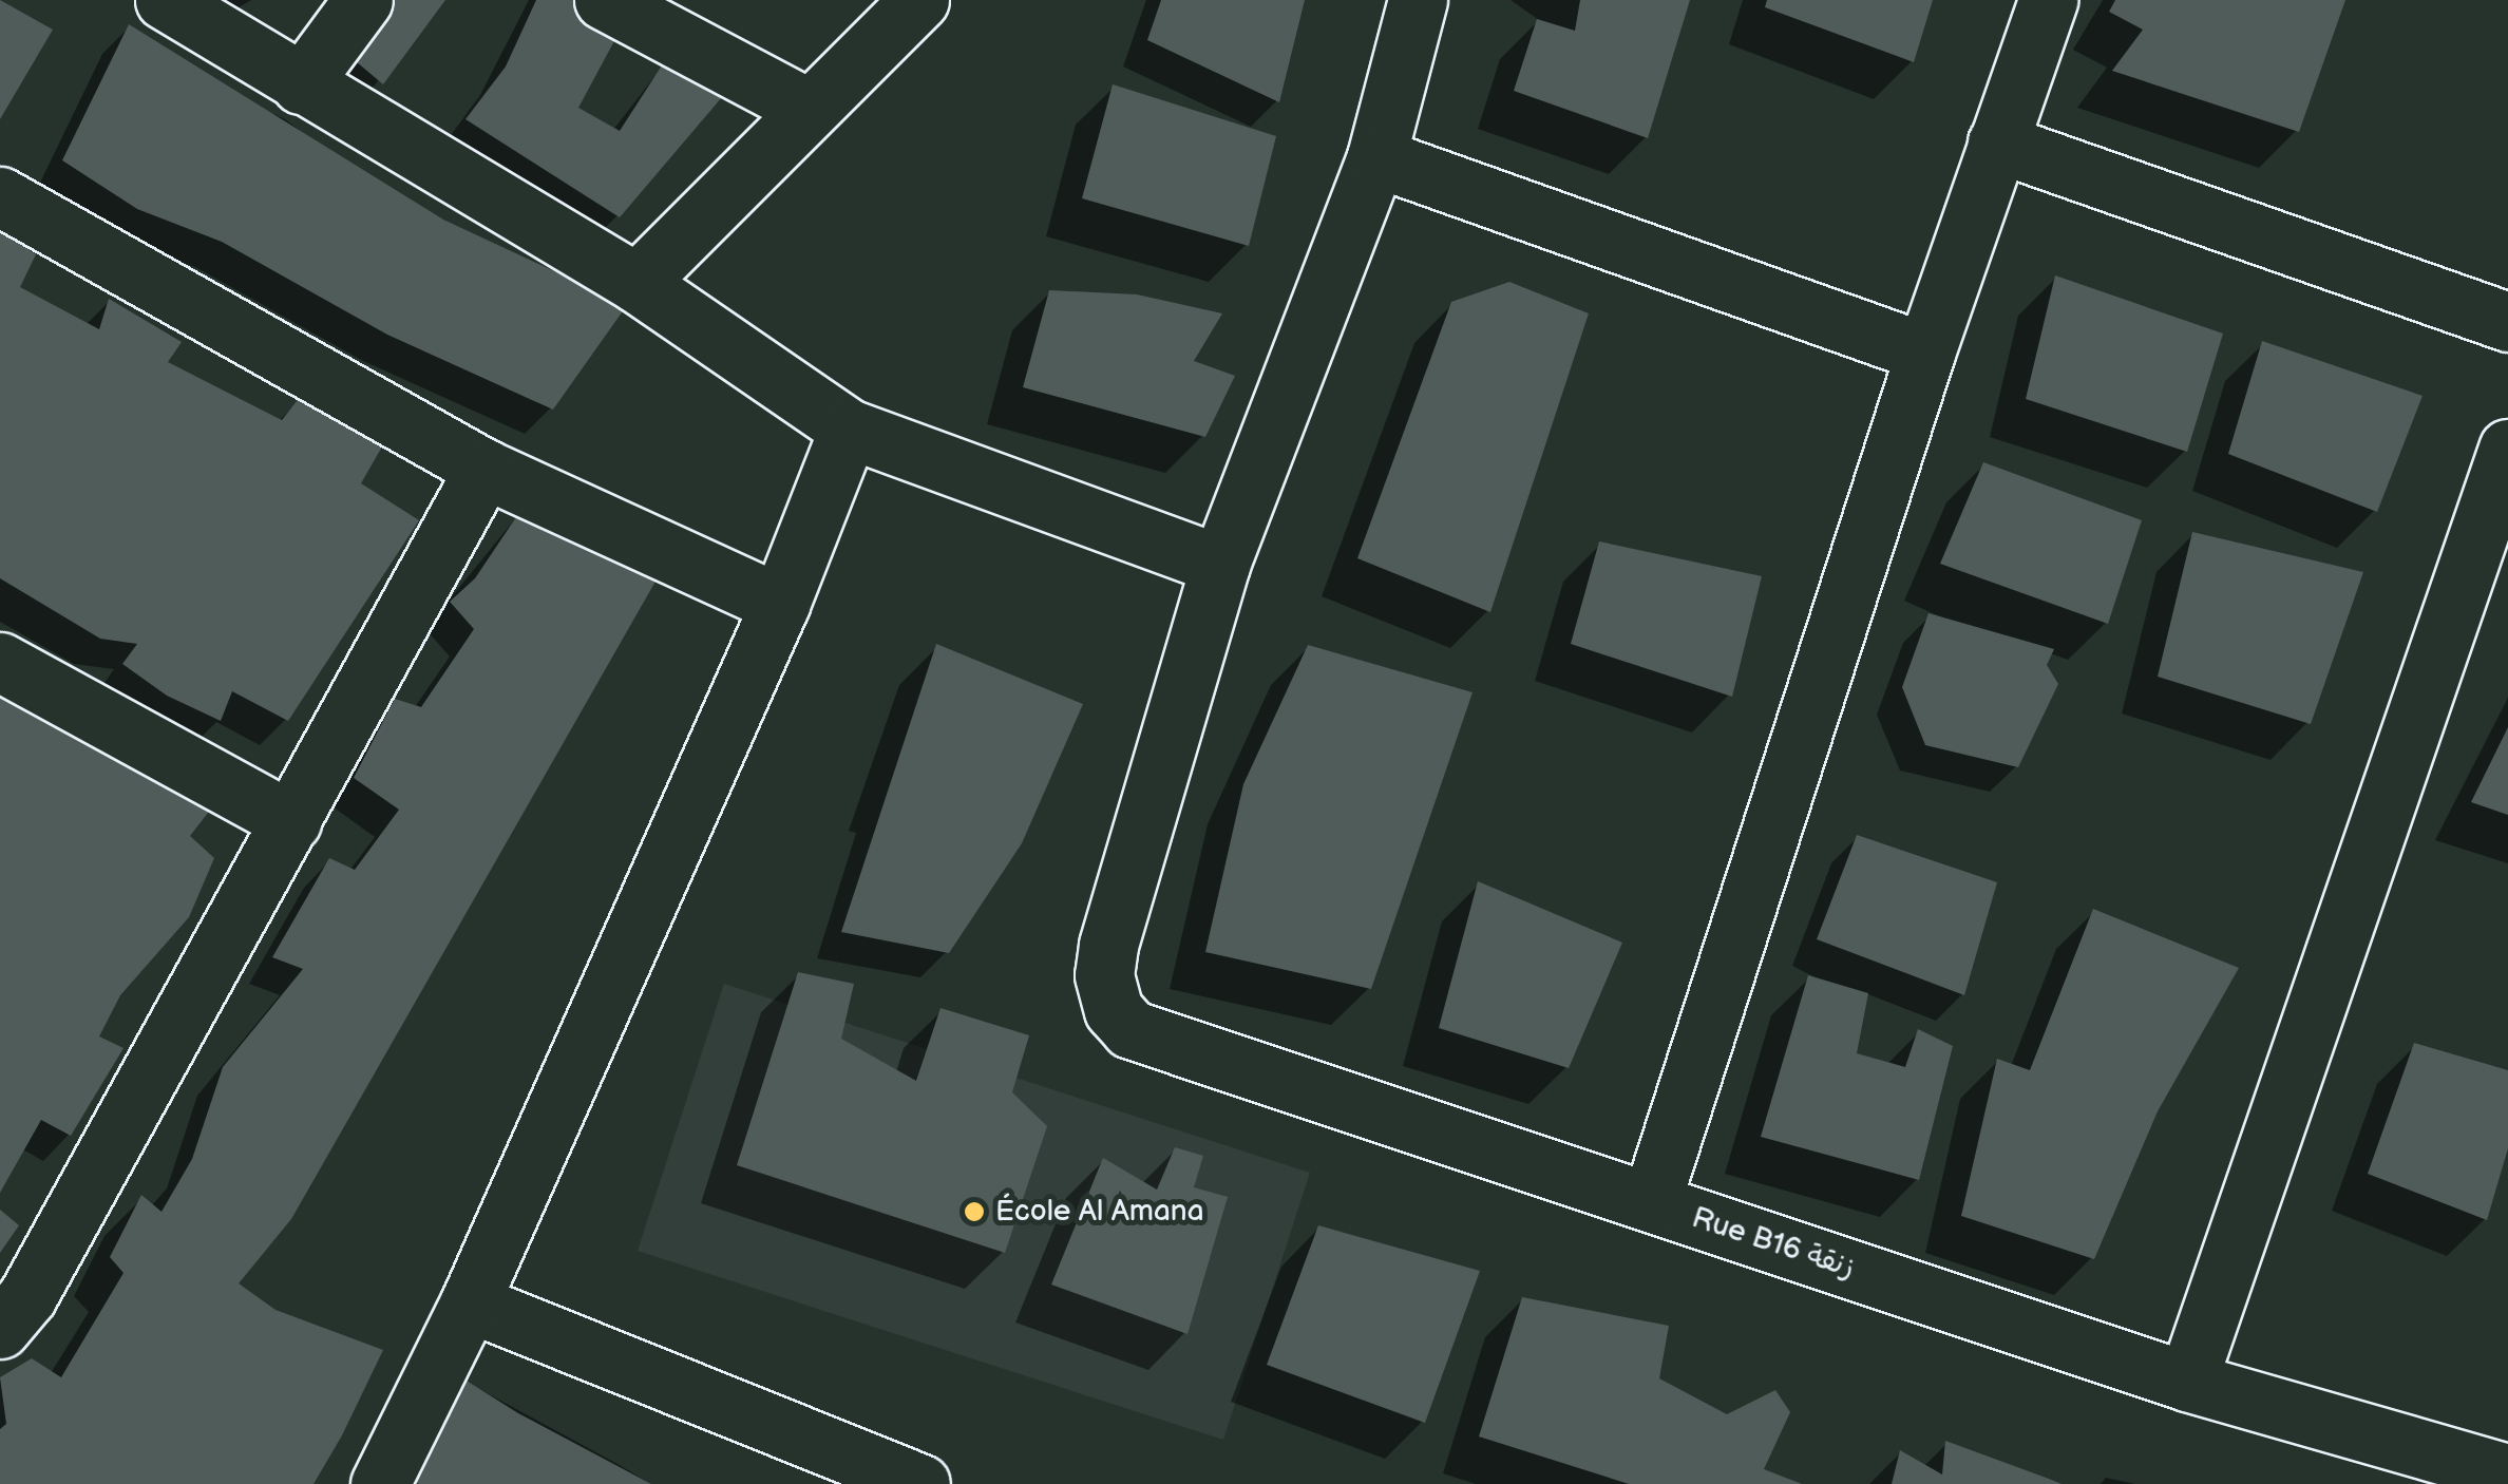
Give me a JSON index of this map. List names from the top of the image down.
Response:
{
  "streets": {
    "street": ["Rue B16 زنقة"]
  },
  "places": ["École Al Amana"]
}
